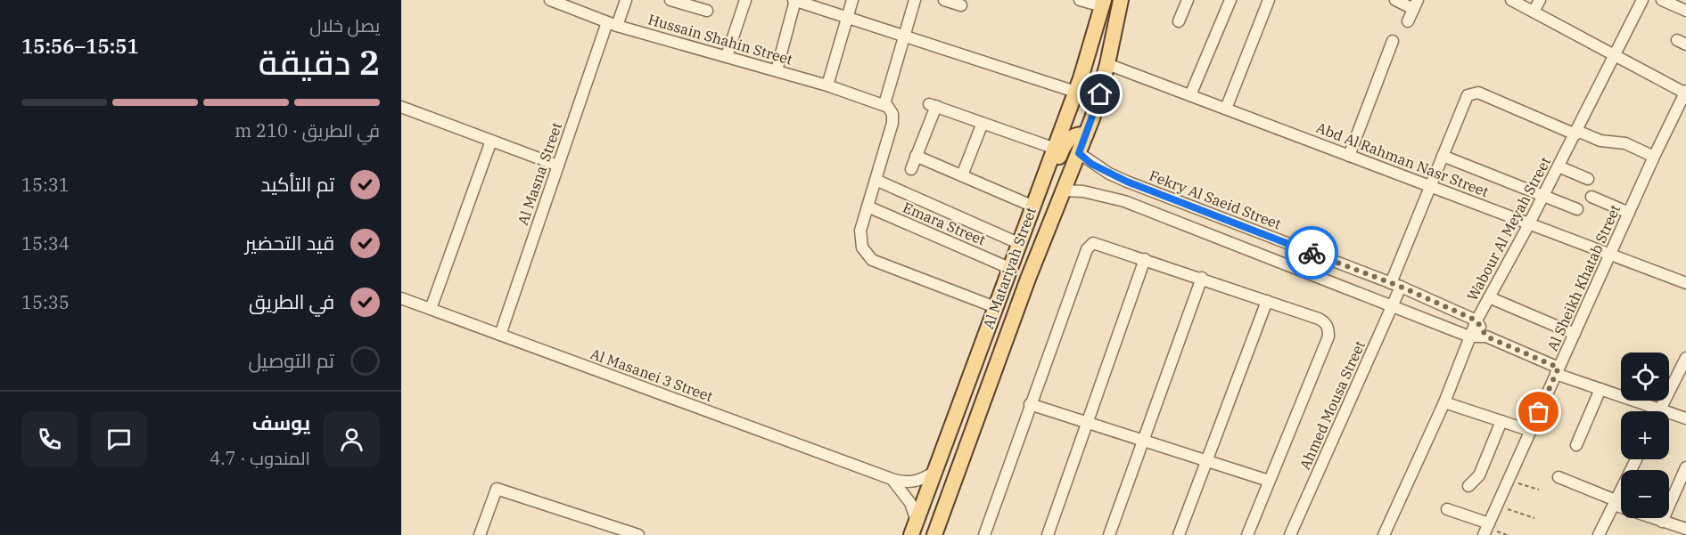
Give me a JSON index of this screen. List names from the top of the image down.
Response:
{
  "streets": {
    "main road": ["Al Matariyah Street"],
    "street": [
      "Hussain Shahin Street",
      "Abd Al Rahman Nasr Street",
      "Al Masna' Street",
      "Fekry Al Saeid Street",
      "Emara Street",
      "Wabour Al Meyah Street",
      "Al Sheikh Khatab Street",
      "Al Masanei 3 Street",
      "Ahmed Mousa Street"
    ]
  },
  "crossings": [
    ["Hussain Shahin Street", "Al Masna' Street"],
    ["Abd Al Rahman Nasr Street", "Wabour Al Meyah Street"],
    ["Abd Al Rahman Nasr Street", "Al Matariyah Street"],
    ["Abd Al Rahman Nasr Street", "Al Sheikh Khatab Street"],
    ["Abd Al Rahman Nasr Street", "Ahmed Mousa Street"],
    ["Al Masna' Street", "Al Masanei 3 Street"],
    ["Fekry Al Saeid Street", "Wabour Al Meyah Street"],
    ["Fekry Al Saeid Street", "Al Matariyah Street"],
    ["Fekry Al Saeid Street", "Ahmed Mousa Street"],
    ["Emara Street", "Al Matariyah Street"],
    ["Wabour Al Meyah Street", "Ahmed Mousa Street"],
    ["Al Matariyah Street", "Al Masanei 3 Street"]
  ],
  "page": {
    "heading": ["2 دقيقة", "يصل خلال", "15:51–15:56"],
    "panel": ["يوسف", "المندوب · 4.7"],
    "bar": "في الطريق · 210 m",
    "list": [
      ["تم التأكيد", "15:31"],
      ["قيد التحضير", "15:34"],
      ["في الطريق", "15:35"],
      "تم التوصيل"
    ],
    "map_buttons": ["+", "−"]
  }
}
